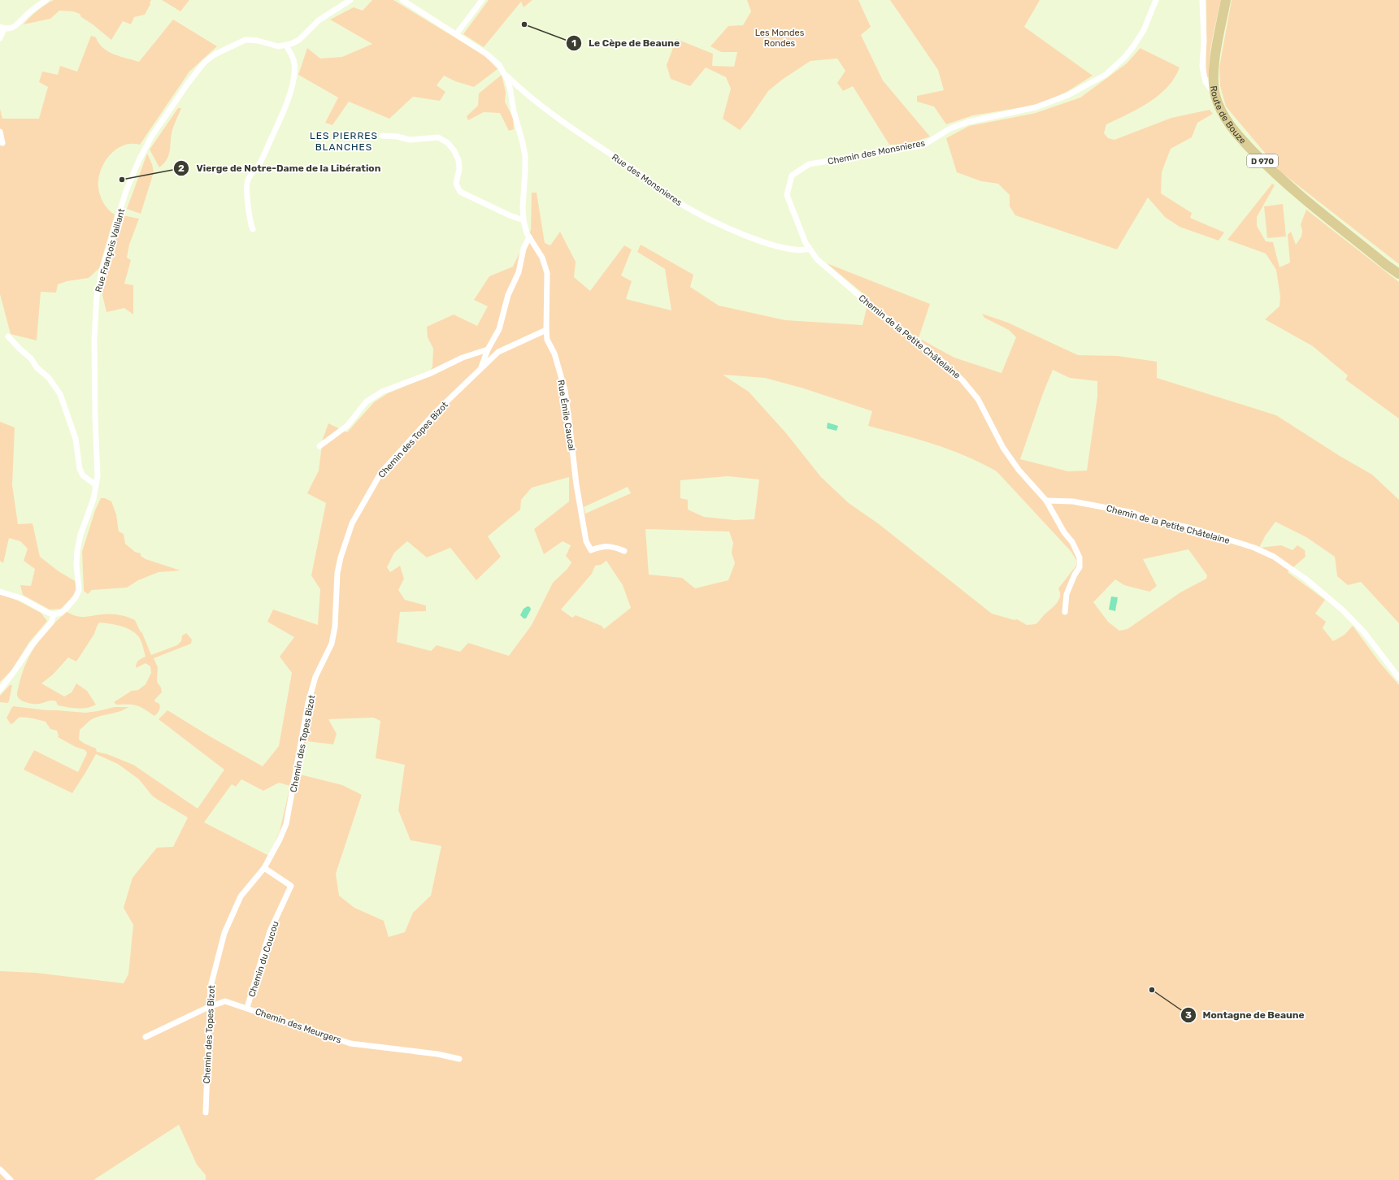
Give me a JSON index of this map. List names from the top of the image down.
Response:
{
  "streets": {
    "main road": ["Route de Bouze", "D 970"],
    "street": [
      "Chemin des Monsnieres",
      "Rue des Monsnieres",
      "Rue François Vaillant",
      "Chemin de la Petite Châtelaine",
      "Rue Émile Caucal",
      "Chemin des Topes Bizot",
      "Chemin du Coucou",
      "Chemin des Meurgers"
    ]
  },
  "crossings": [
    ["Chemin des Monsnieres", "Rue des Monsnieres"],
    ["Chemin des Monsnieres", "Chemin de la Petite Châtelaine"],
    ["Rue des Monsnieres", "Rue Émile Caucal"],
    ["Rue Émile Caucal", "Chemin des Topes Bizot"],
    ["Chemin des Topes Bizot", "Chemin du Coucou"],
    ["Chemin des Topes Bizot", "Chemin des Meurgers"],
    ["Chemin du Coucou", "Chemin des Meurgers"]
  ],
  "districts": ["LES PIERRES BLANCHES"],
  "parks": ["Les Mondes Rondes"],
  "places": ["Le Cèpe de Beaune", "Vierge de Notre-Dame de la Libération", "Montagne de Beaune"]
}
